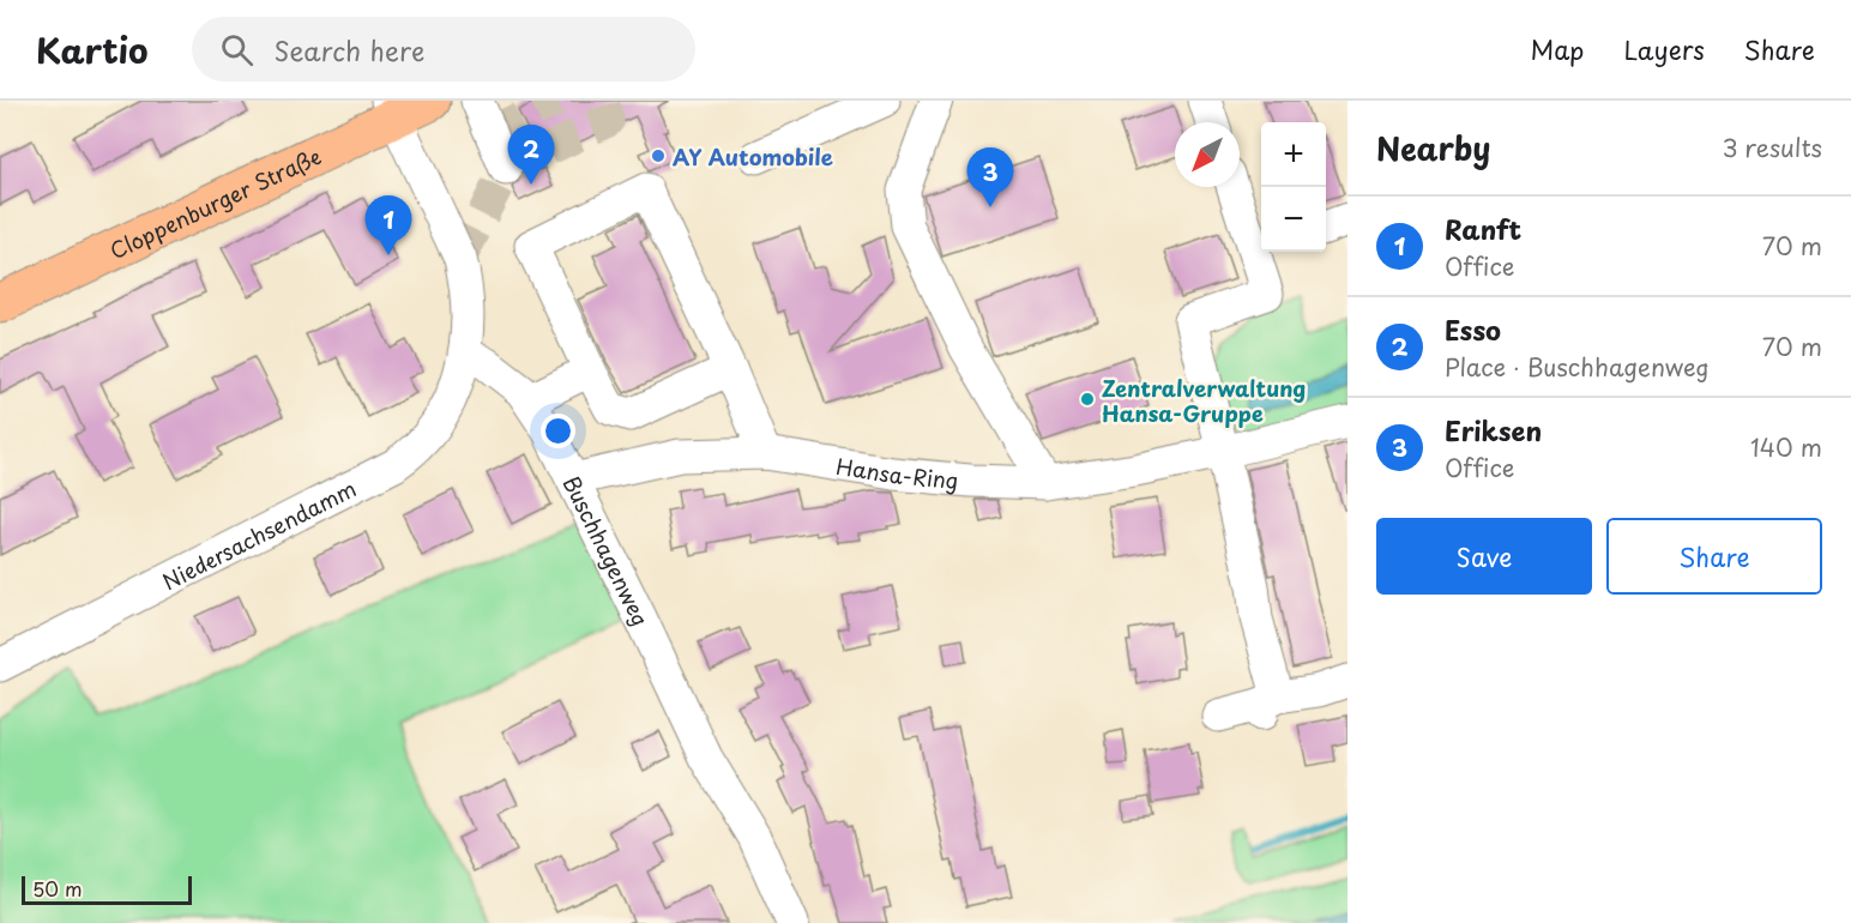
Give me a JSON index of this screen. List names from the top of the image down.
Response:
{
  "streets": {
    "main road": ["Cloppenburger Straße"],
    "street": ["Hansa-Ring", "Niedersachsendamm", "Buschhagenweg"]
  },
  "crossings": [
    ["Hansa-Ring", "Buschhagenweg"],
    ["Niedersachsendamm", "Buschhagenweg"]
  ],
  "places": ["AY Automobile", "Zentralverwaltung Hansa-Gruppe"],
  "scale_bar": "50 m",
  "north": "bottom left",
  "page": {
    "header": "Kartio",
    "search": "Search here",
    "nav": ["Map", "Layers", "Share"],
    "heading": ["Nearby", "3 results"],
    "map_buttons": ["+", "−"],
    "pins": ["2", "3", "1"],
    "list": [
      {
        "mark": "1",
        "name": "Ranft",
        "note": "Office",
        "value": "70 m"
      },
      {
        "mark": "2",
        "name": "Esso",
        "note": "Place · Buschhagenweg",
        "value": "70 m"
      },
      {
        "mark": "3",
        "name": "Eriksen",
        "note": "Office",
        "value": "140 m"
      }
    ],
    "buttons": ["Save", "Share"],
    "scale": "50 m"
  }
}
